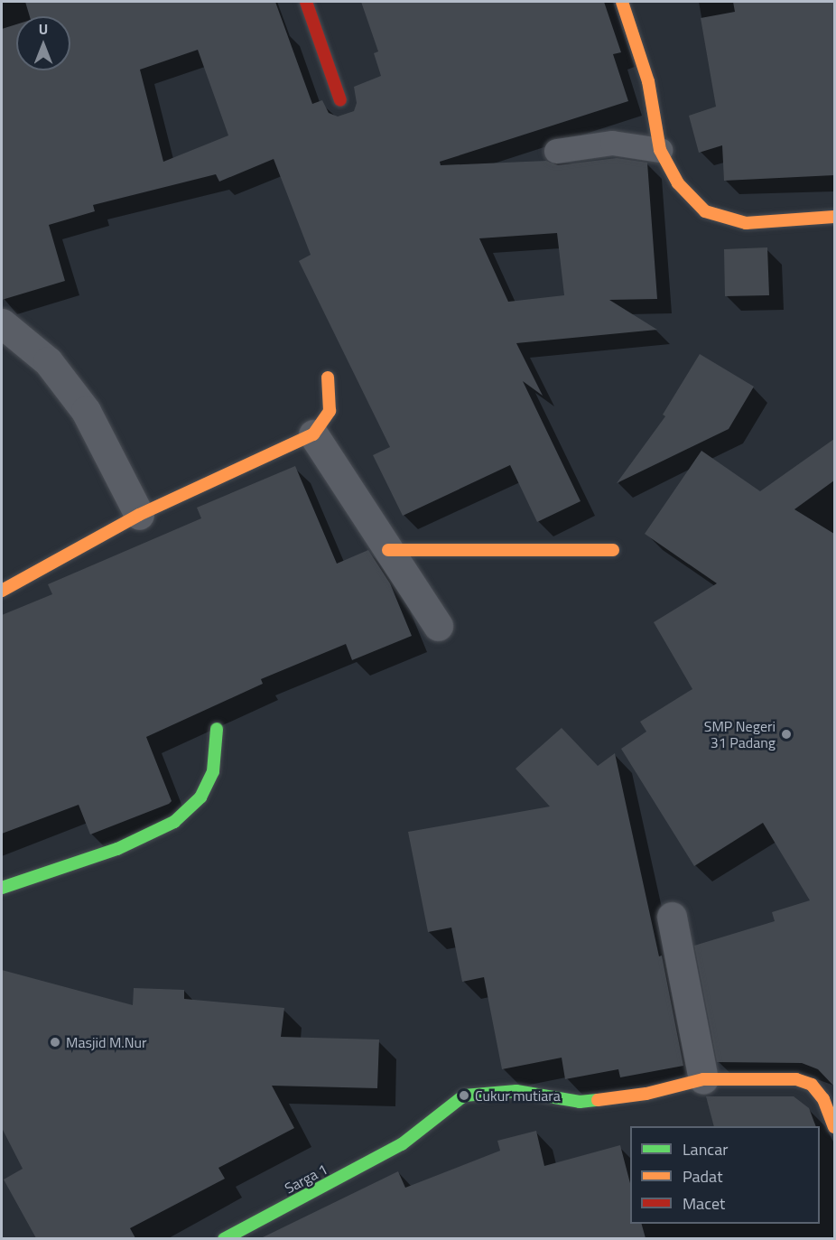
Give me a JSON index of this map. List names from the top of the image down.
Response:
{
  "streets": {
    "street": ["Sarga 1"]
  },
  "places": ["SMP Negeri 31 Padang", "Masjid M.Nur", "Cukur mutiara"],
  "legend": ["Lancar", "Padat", "Macet"],
  "north": "top"
}
